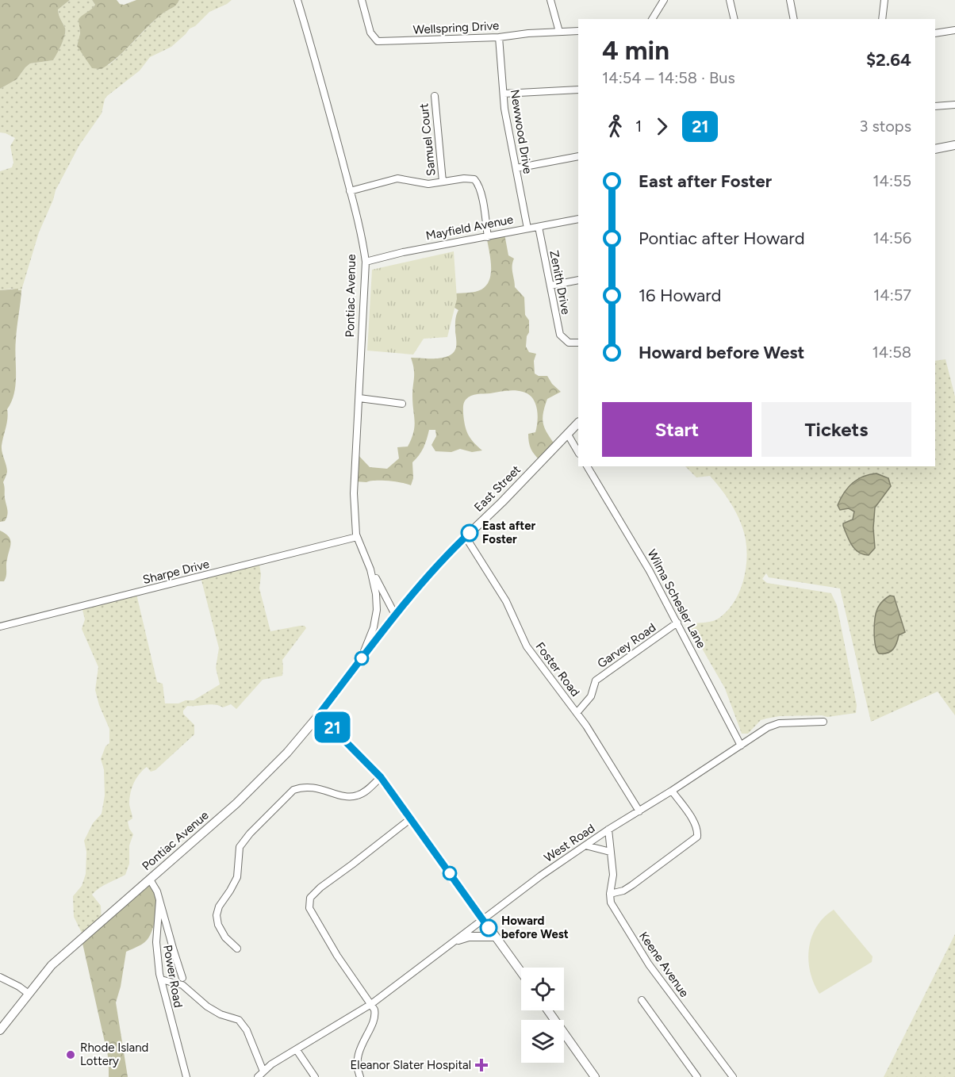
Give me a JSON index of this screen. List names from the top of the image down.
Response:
{
  "streets": {
    "main road": ["Pontiac Avenue", "East Street"],
    "street": [
      "Wellspring Drive",
      "Newwood Drive",
      "Samuel Court",
      "Mayfield Avenue",
      "Zenith Drive",
      "Sharpe Drive",
      "Wilma Schesler Lane",
      "Garvey Road",
      "Foster Road",
      "West Road",
      "Keene Avenue",
      "Power Road"
    ]
  },
  "crossings": [
    ["Wellspring Drive", "Newwood Drive"],
    ["Newwood Drive", "Mayfield Avenue"],
    ["Mayfield Avenue", "Zenith Drive"],
    ["Mayfield Avenue", "Pontiac Avenue"],
    ["Pontiac Avenue", "East Street"],
    ["Pontiac Avenue", "Sharpe Drive"],
    ["Pontiac Avenue", "Power Road"],
    ["East Street", "Foster Road"],
    ["Wilma Schesler Lane", "Garvey Road"],
    ["Wilma Schesler Lane", "West Road"],
    ["Garvey Road", "Foster Road"],
    ["Foster Road", "West Road"],
    ["West Road", "Keene Avenue"]
  ],
  "places": {
    "other": ["East after Foster", "Howard before West", "Rhode Island Lottery"],
    "health": ["Eleanor Slater Hospital"]
  },
  "lines": ["bus line 21"],
  "page": {
    "on_map": "21",
    "heading": ["4 min", "14:54 – 14:58 · Bus", "$2.64"],
    "legs": ["1", "21", "3 stops"],
    "list": [
      {
        "name": "East after Foster",
        "value": "14:55"
      },
      {
        "name": "Pontiac after Howard",
        "value": "14:56"
      },
      {
        "name": "16 Howard",
        "value": "14:57"
      },
      {
        "name": "Howard before West",
        "value": "14:58"
      }
    ],
    "buttons": ["Start", "Tickets"]
  }
}
